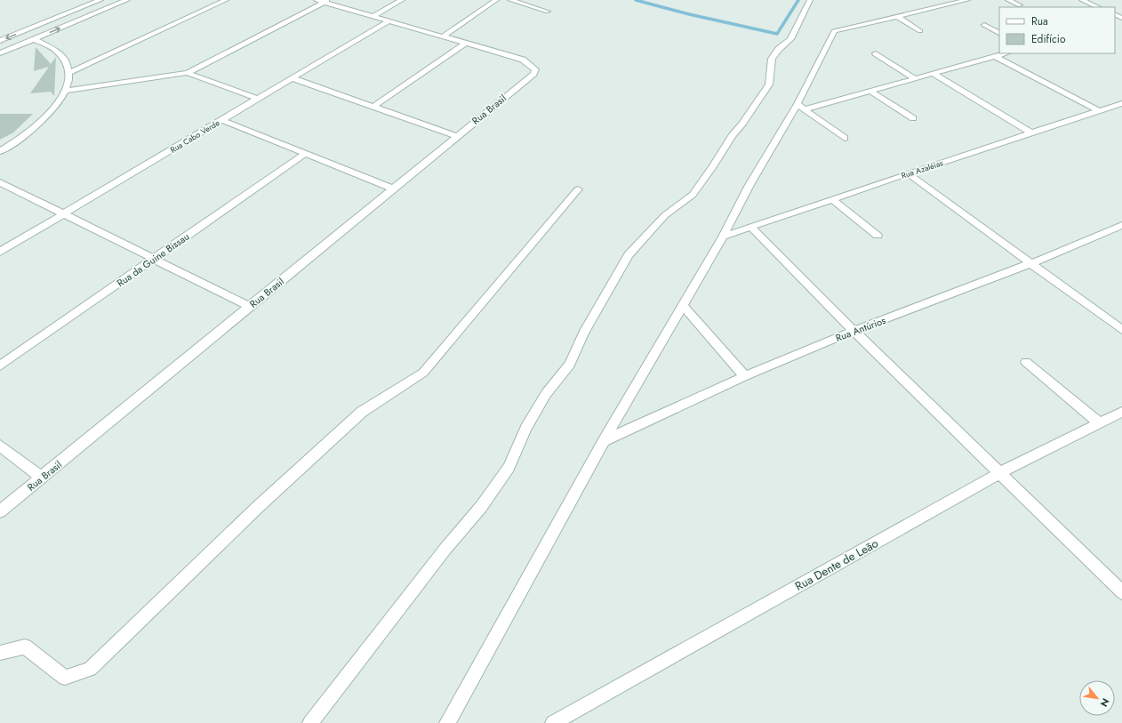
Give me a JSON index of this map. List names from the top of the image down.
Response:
{
  "streets": {
    "street": [
      "Rua Brasil",
      "Rua Cabo Verde",
      "Rua Azaléias",
      "Rua da Guine Bissau",
      "Rua Antúrios",
      "Rua Dente de Leão"
    ]
  },
  "legend": ["Rua", "Edifício"],
  "north": "bottom right"
}
